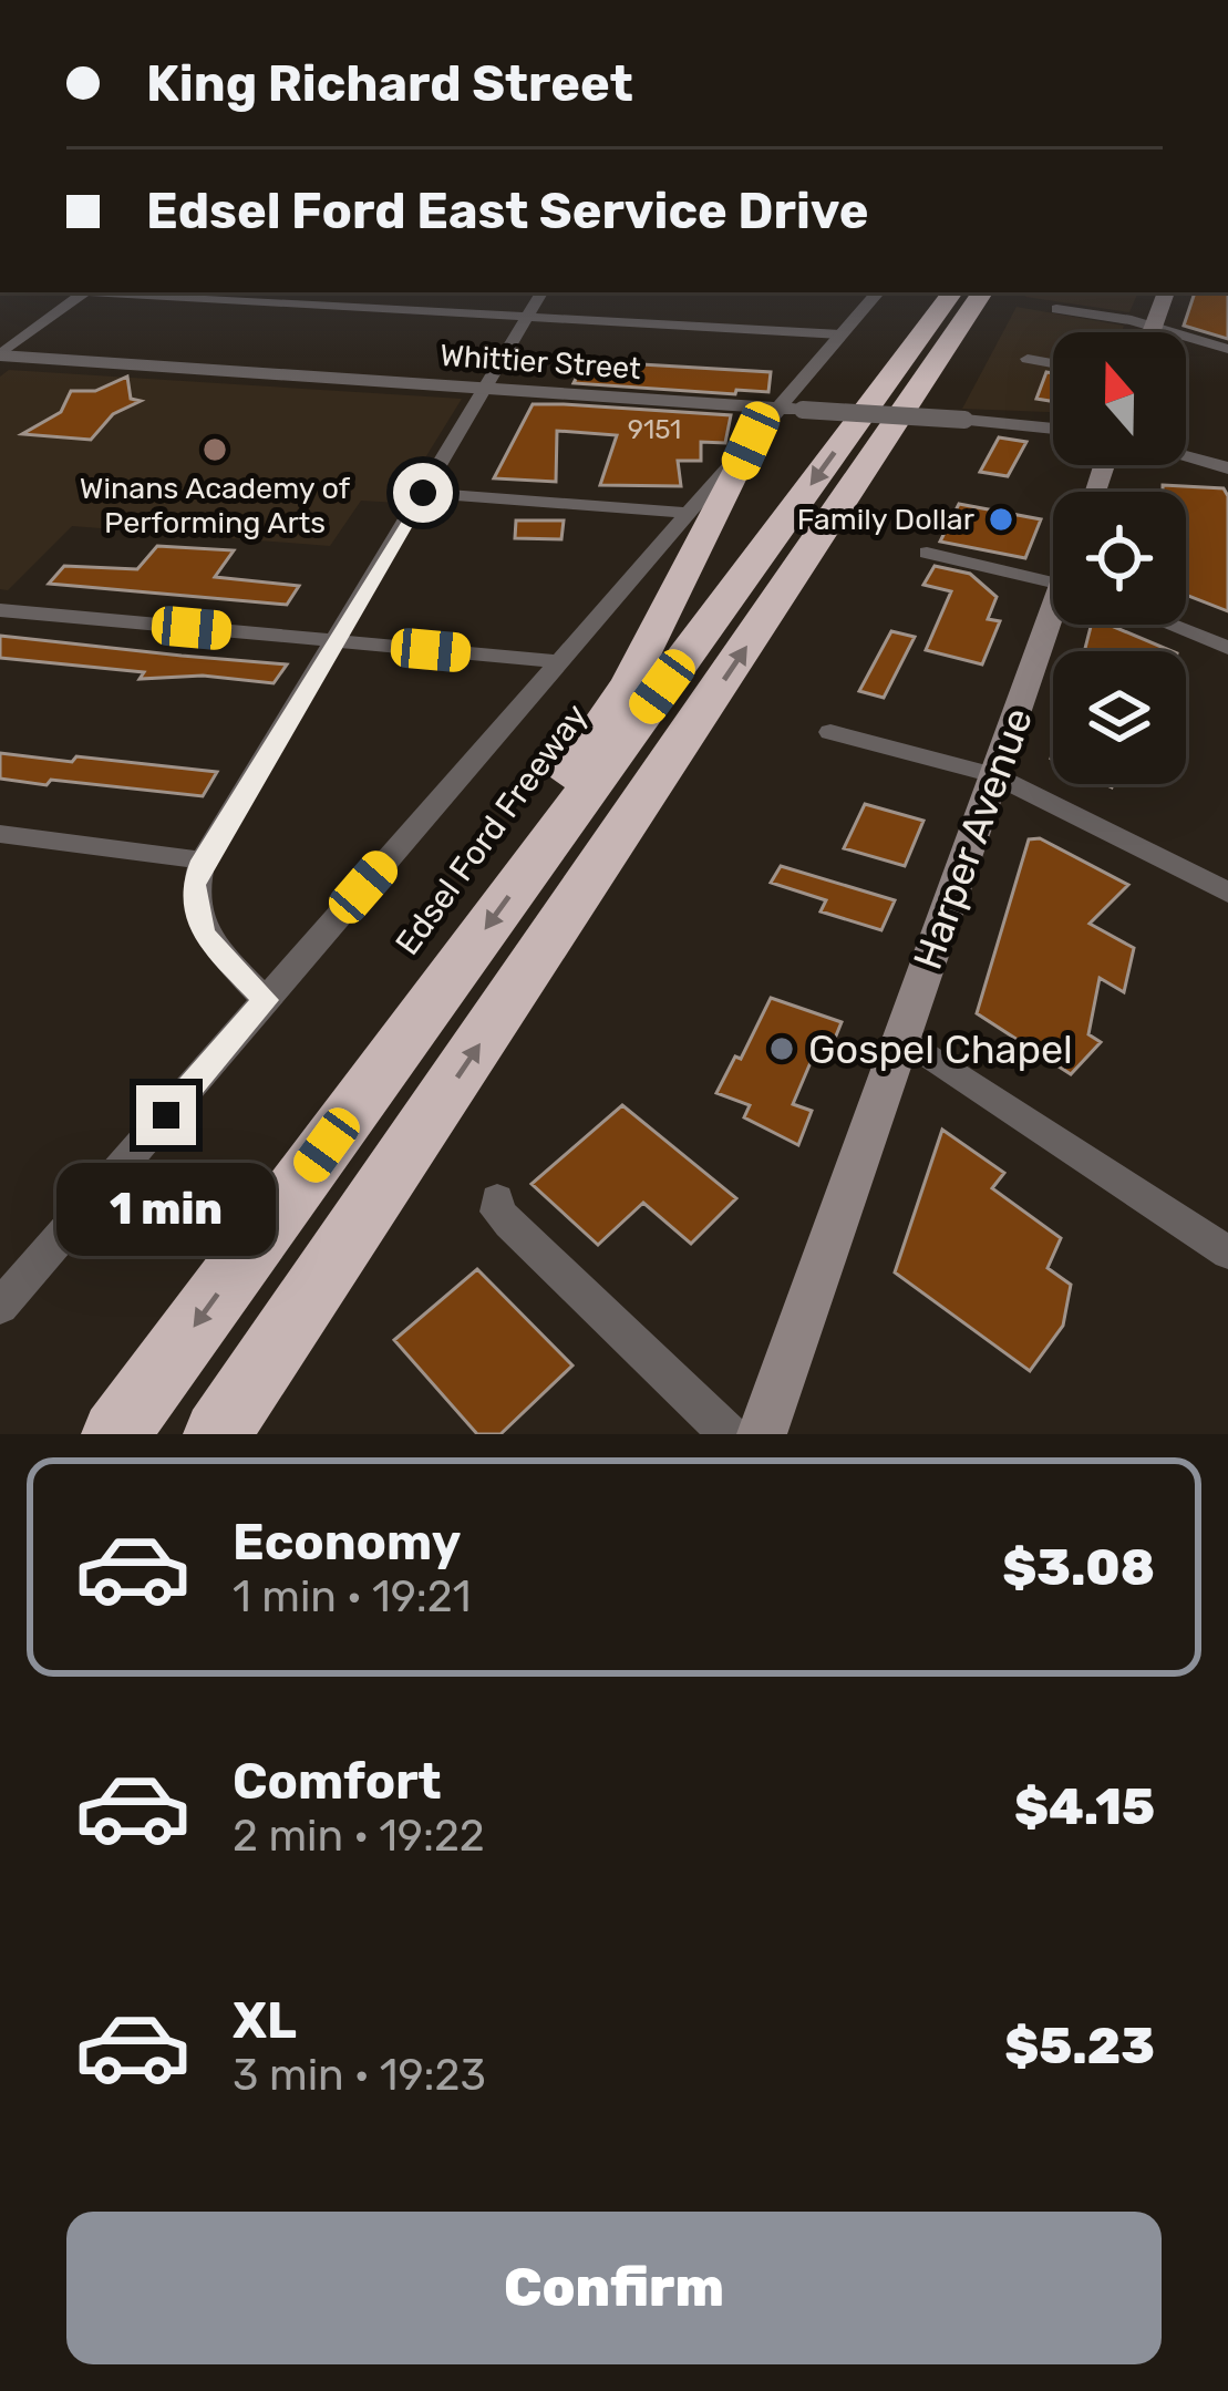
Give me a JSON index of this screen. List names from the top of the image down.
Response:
{
  "streets": {
    "highway": ["Edsel Ford Freeway"],
    "main road": ["Harper Avenue"],
    "street": ["Whittier Street"]
  },
  "places": ["Winans Academy of Performing Arts", "Family Dollar", "Gospel Chapel"],
  "house_numbers": ["9151"],
  "north": "top",
  "page": {
    "banner": ["King Richard Street", "Edsel Ford East Service Drive"],
    "bubble": "1 min",
    "list": [
      {
        "name": "Economy",
        "note": "1 min · 19:21",
        "value": "$3.08"
      },
      {
        "name": "Comfort",
        "note": "2 min · 19:22",
        "value": "$4.15"
      },
      {
        "name": "XL",
        "note": "3 min · 19:23",
        "value": "$5.23"
      }
    ],
    "buttons": "Confirm"
  }
}
